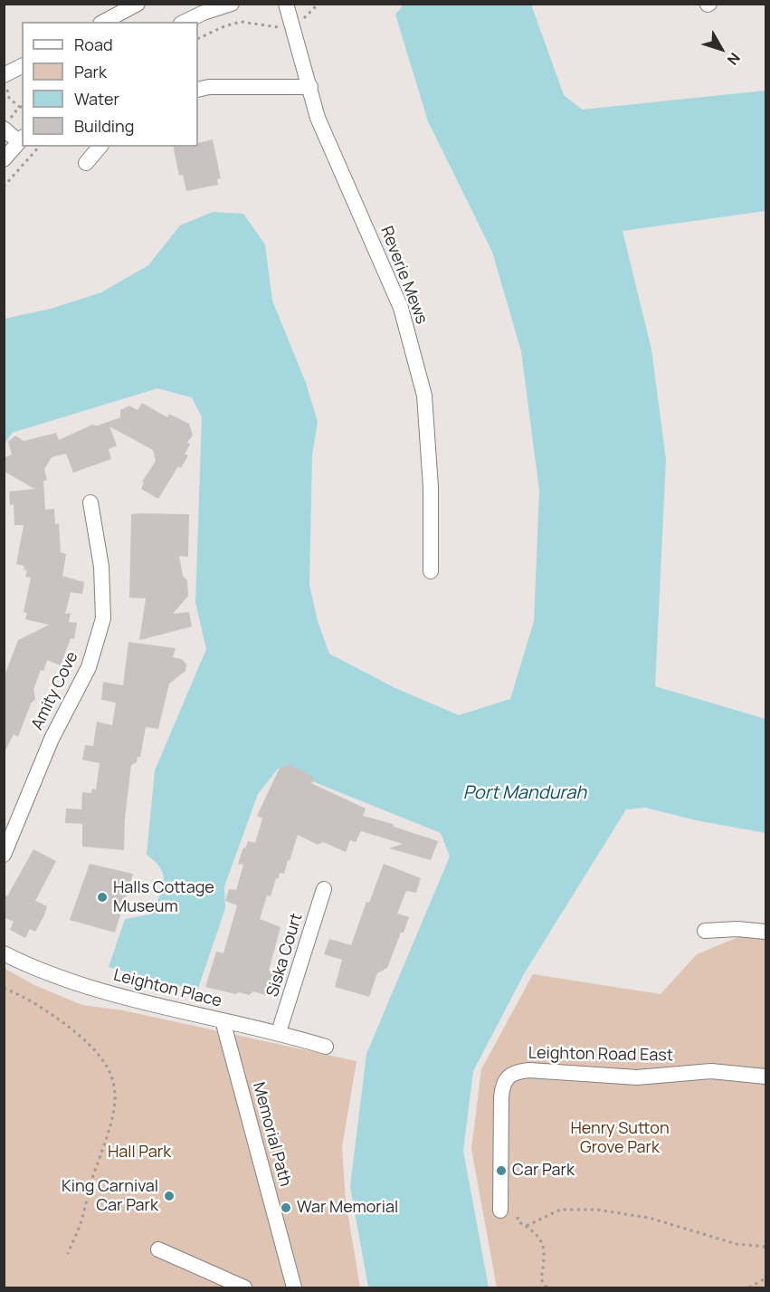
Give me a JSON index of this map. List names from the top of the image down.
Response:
{
  "streets": {
    "street": [
      "Reverie Mews",
      "Amity Cove",
      "Siska Court",
      "Leighton Place",
      "Leighton Road East",
      "Memorial Path"
    ]
  },
  "crossings": [
    ["Siska Court", "Leighton Place"],
    ["Leighton Place", "Memorial Path"]
  ],
  "water": ["Port Mandurah"],
  "parks": ["Henry Sutton Grove Park", "Hall Park"],
  "places": [
    "Halls Cottage Museum",
    "Car Park",
    "King Carnival Car Park",
    "War Memorial"
  ],
  "legend": [
    "Road",
    "Park",
    "Water",
    "Building"
  ],
  "north": "bottom right"
}
